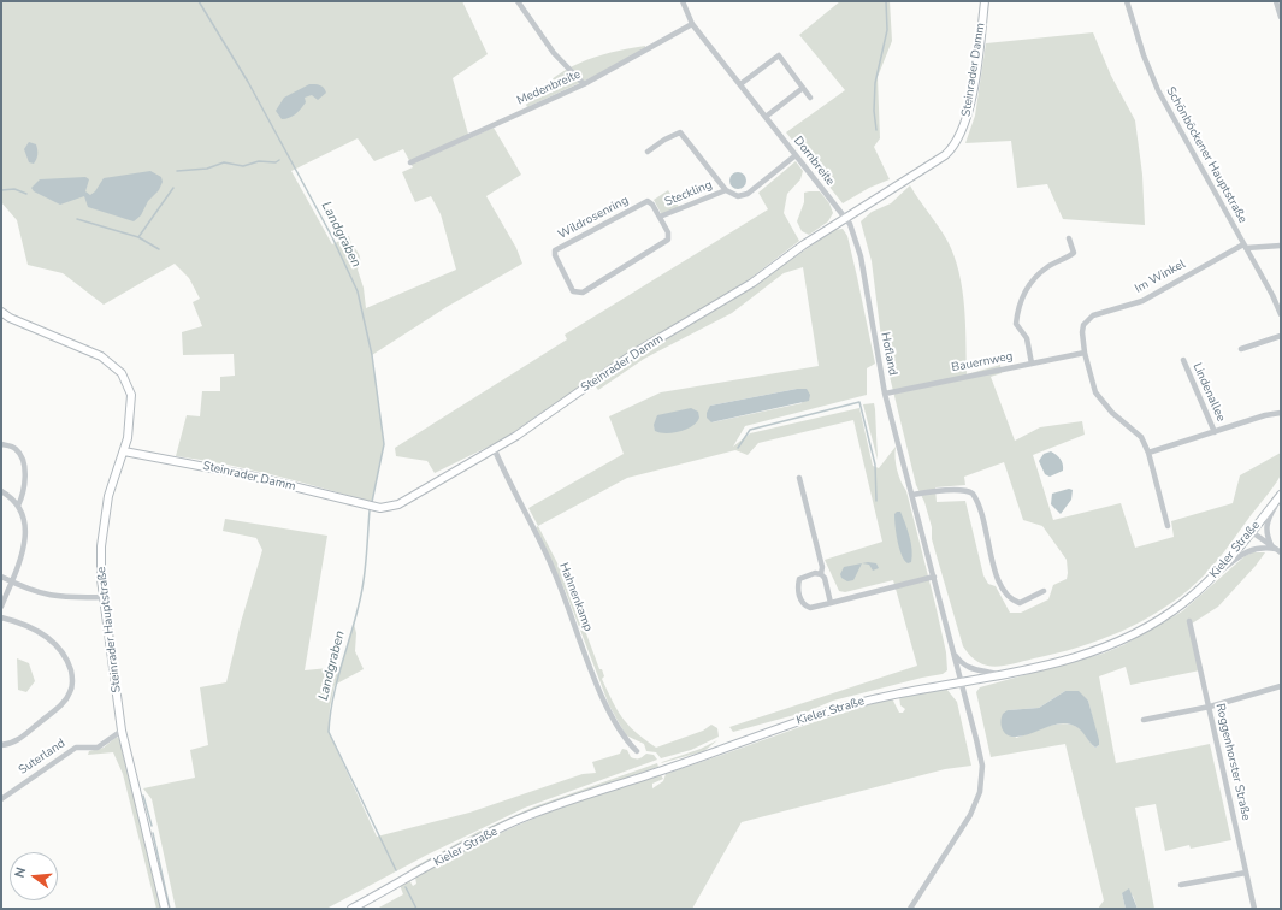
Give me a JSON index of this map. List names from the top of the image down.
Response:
{
  "streets": {
    "main road": ["Steinrader Damm", "Kieler Straße", "Steinrader Hauptstraße"],
    "street": [
      "Medenbreite",
      "Schönböckener Hauptstraße",
      "Dornbreite",
      "Steckling",
      "Wildrosenring",
      "Im Winkel",
      "Hofland",
      "Bauernweg",
      "Lindenallee",
      "Hahnenkamp",
      "Suterland",
      "Roggenhorster Straße"
    ]
  },
  "crossings": [
    ["Steinrader Damm", "Dornbreite"],
    ["Steinrader Damm", "Hofland"],
    ["Steinrader Damm", "Hahnenkamp"],
    ["Steinrader Damm", "Steinrader Hauptstraße"],
    ["Medenbreite", "Dornbreite"],
    ["Schönböckener Hauptstraße", "Im Winkel"],
    ["Dornbreite", "Hofland"],
    ["Steckling", "Wildrosenring"],
    ["Im Winkel", "Bauernweg"],
    ["Im Winkel", "Lindenallee"],
    ["Hofland", "Bauernweg"],
    ["Hofland", "Kieler Straße"],
    ["Steinrader Hauptstraße", "Suterland"]
  ],
  "water": ["Landgraben"],
  "north": "left"
}
